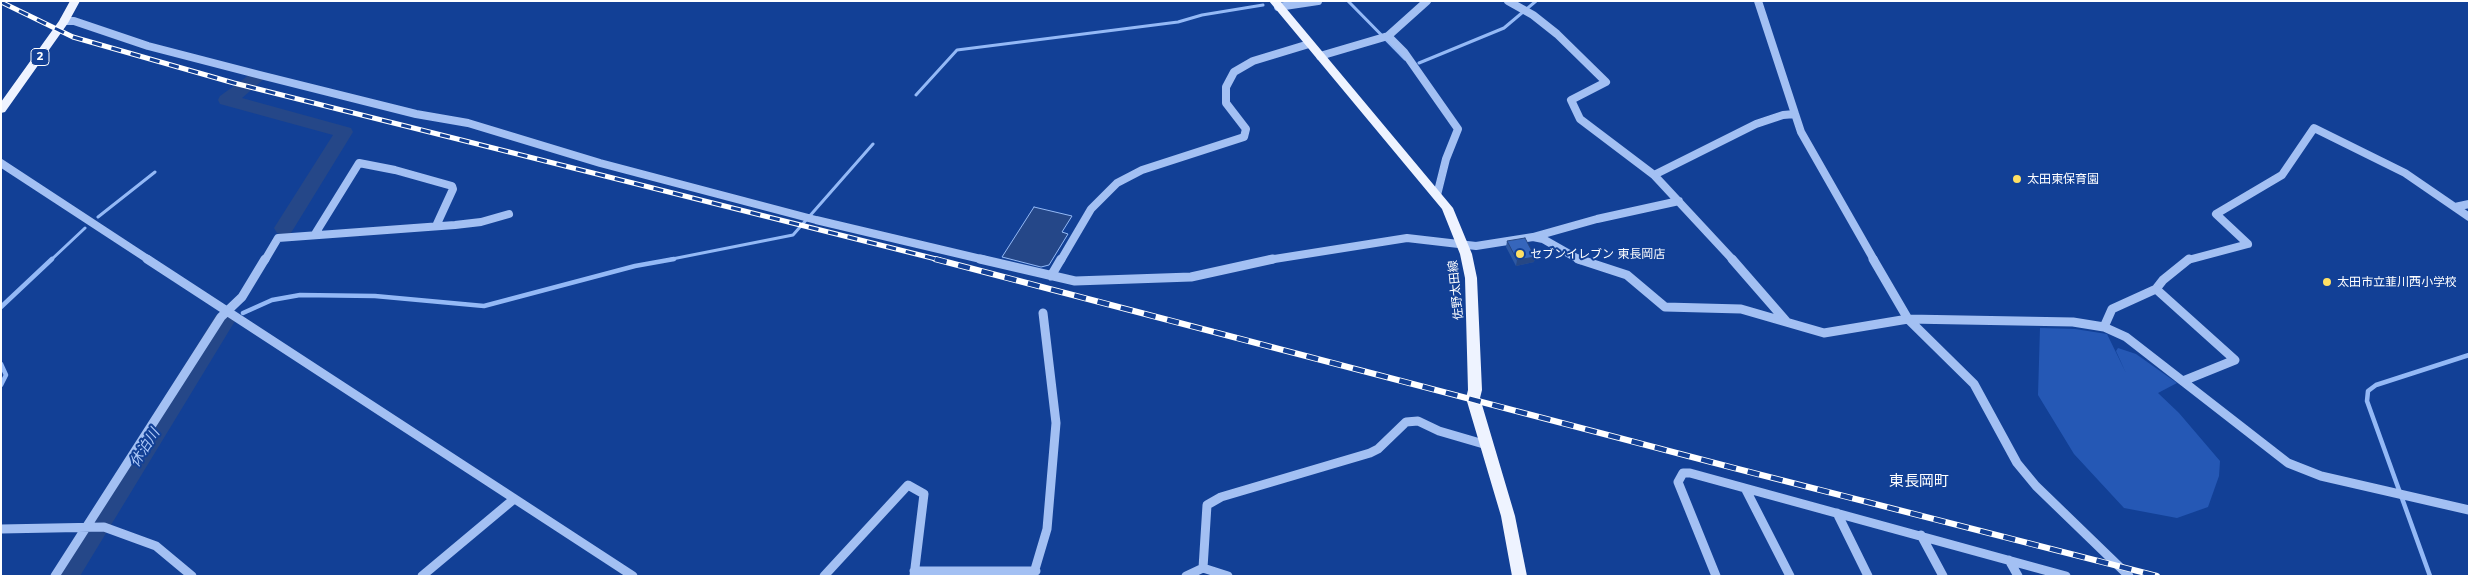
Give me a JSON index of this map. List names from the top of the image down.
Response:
{
  "streets": {
    "main road": ["2", "佐野太田線"]
  },
  "districts": ["東長岡町"],
  "water": ["休泊川"],
  "places": ["太田東保育園", "セブンイレブン 東長岡店", "太田市立韮川西小学校"]
}
